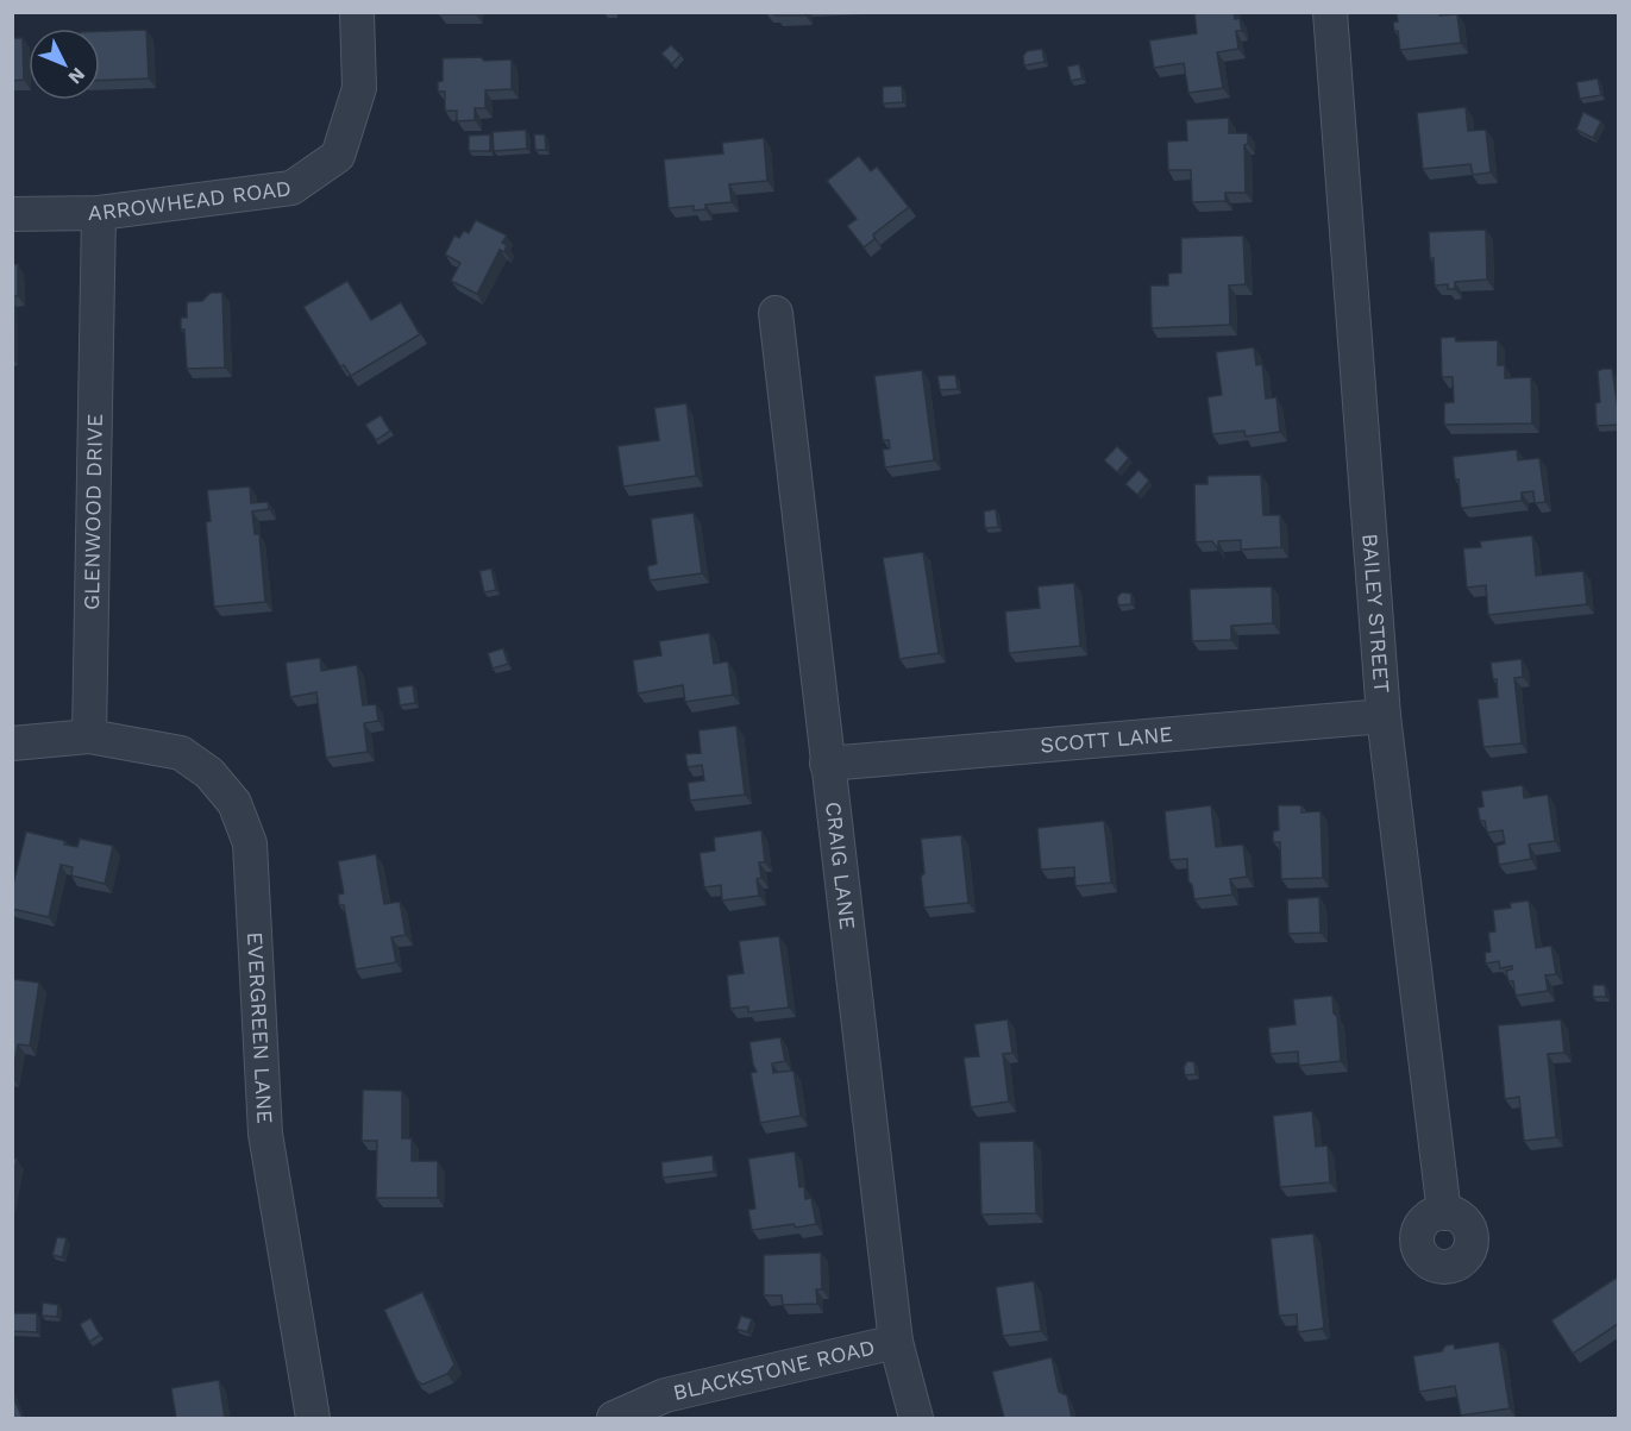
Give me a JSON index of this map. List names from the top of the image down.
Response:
{
  "streets": {
    "street": [
      "ARROWHEAD ROAD",
      "GLENWOOD DRIVE",
      "BAILEY STREET",
      "SCOTT LANE",
      "CRAIG LANE",
      "EVERGREEN LANE",
      "BLACKSTONE ROAD"
    ]
  },
  "crossings": [
    ["ARROWHEAD ROAD", "GLENWOOD DRIVE"],
    ["GLENWOOD DRIVE", "EVERGREEN LANE"],
    ["BAILEY STREET", "SCOTT LANE"],
    ["SCOTT LANE", "CRAIG LANE"],
    ["CRAIG LANE", "BLACKSTONE ROAD"]
  ],
  "north": "bottom right"
}
